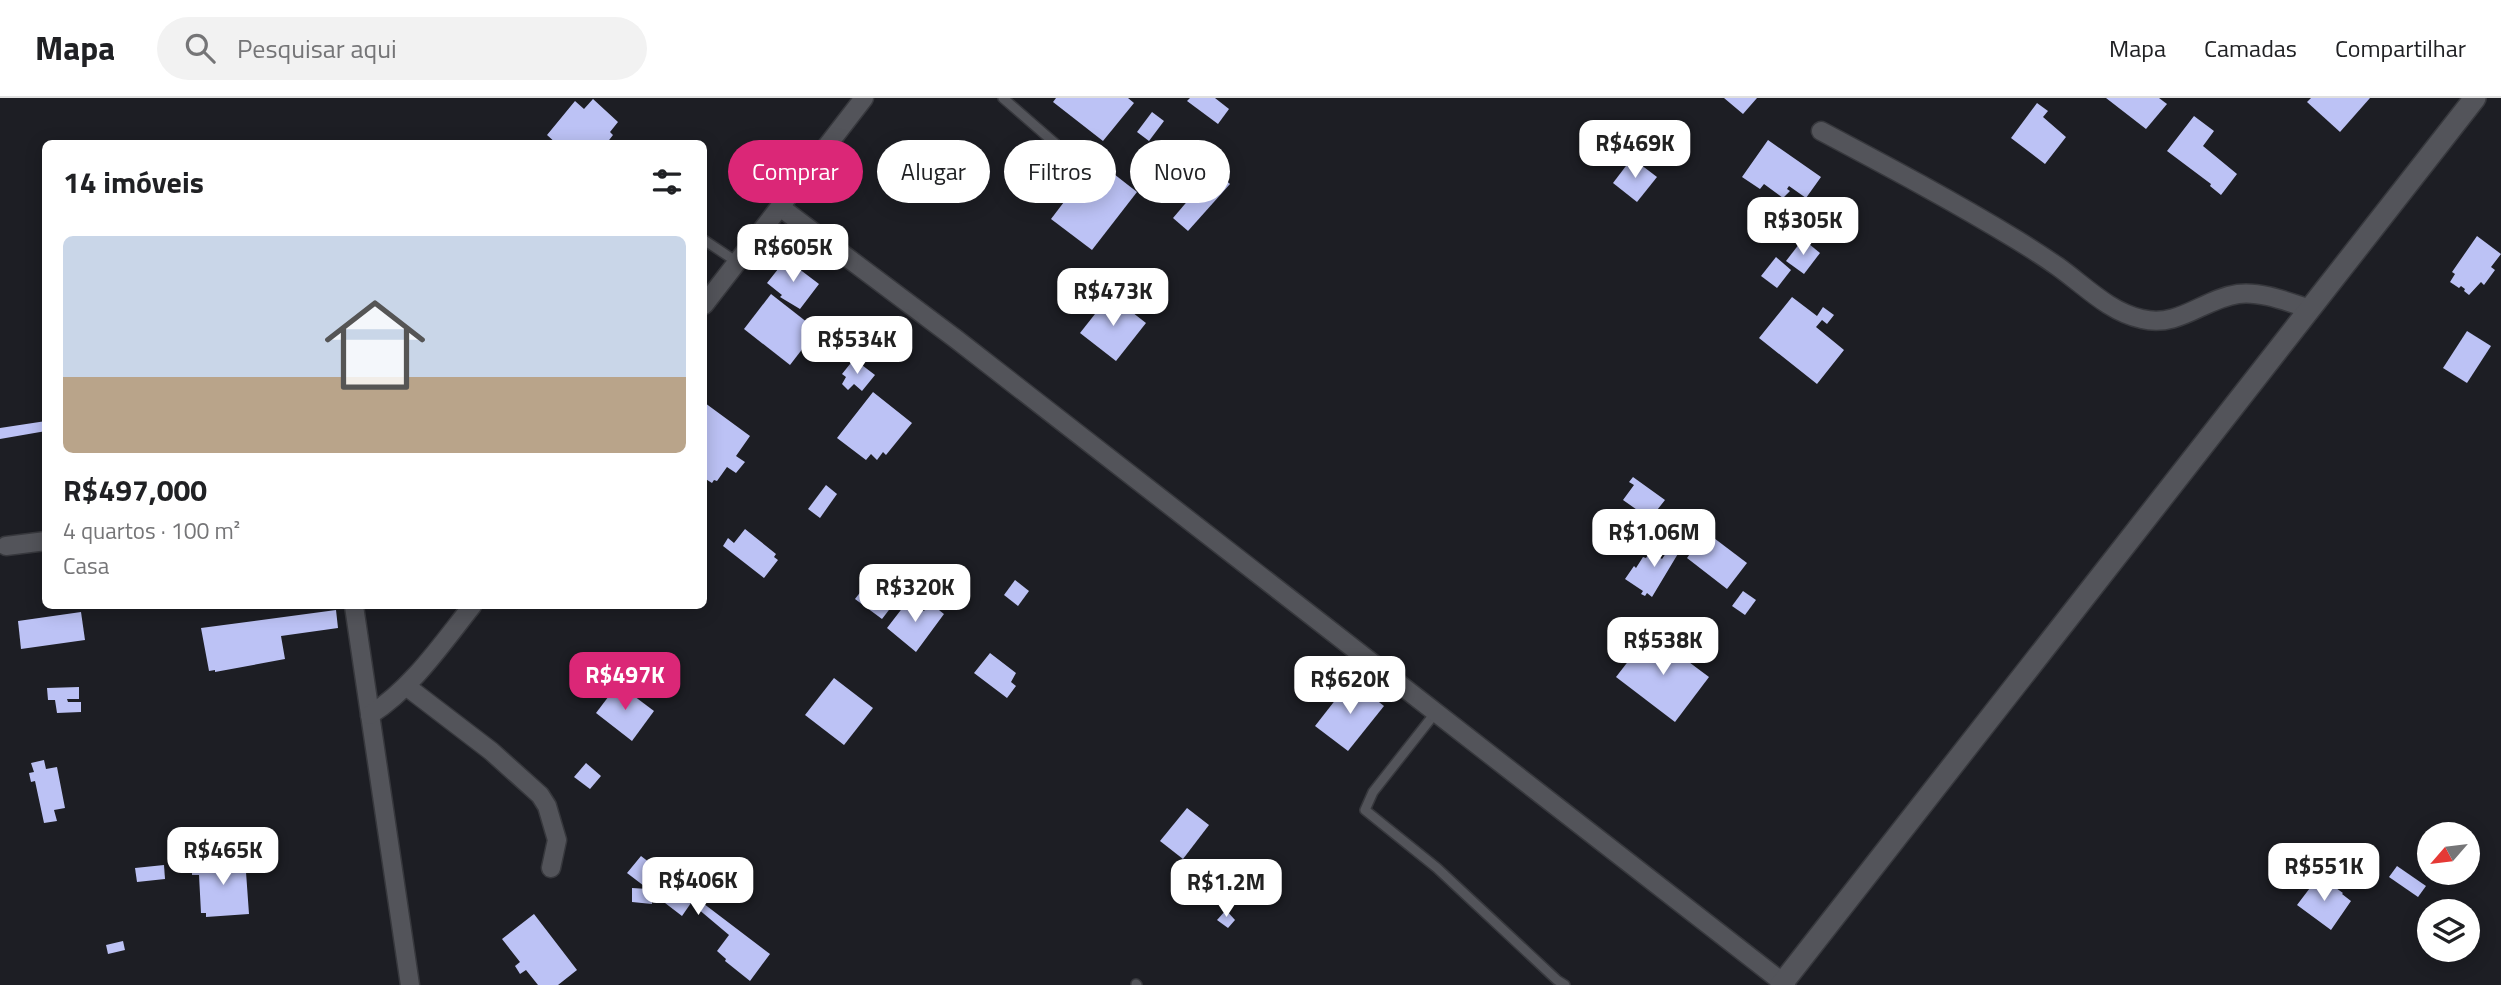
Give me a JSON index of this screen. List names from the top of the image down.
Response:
{
  "north": "bottom left",
  "page": {
    "header": "Mapa",
    "search": "Pesquisar aqui",
    "nav": ["Mapa", "Camadas", "Compartilhar"],
    "price": [
      "R$469K",
      "R$305K",
      "R$605K",
      "R$473K",
      "R$534K",
      "R$1.06M",
      "R$320K",
      "R$538K",
      "R$497K",
      "R$620K",
      "R$465K",
      "R$551K",
      "R$406K",
      "R$1.2M"
    ],
    "chip": [
      "Comprar",
      "Alugar",
      "Filtros",
      "Novo"
    ],
    "heading": "14 imóveis",
    "list": [
      {
        "name": "R$497,000",
        "note": "4 quartos · 100 m² · Casa"
      }
    ]
  }
}
